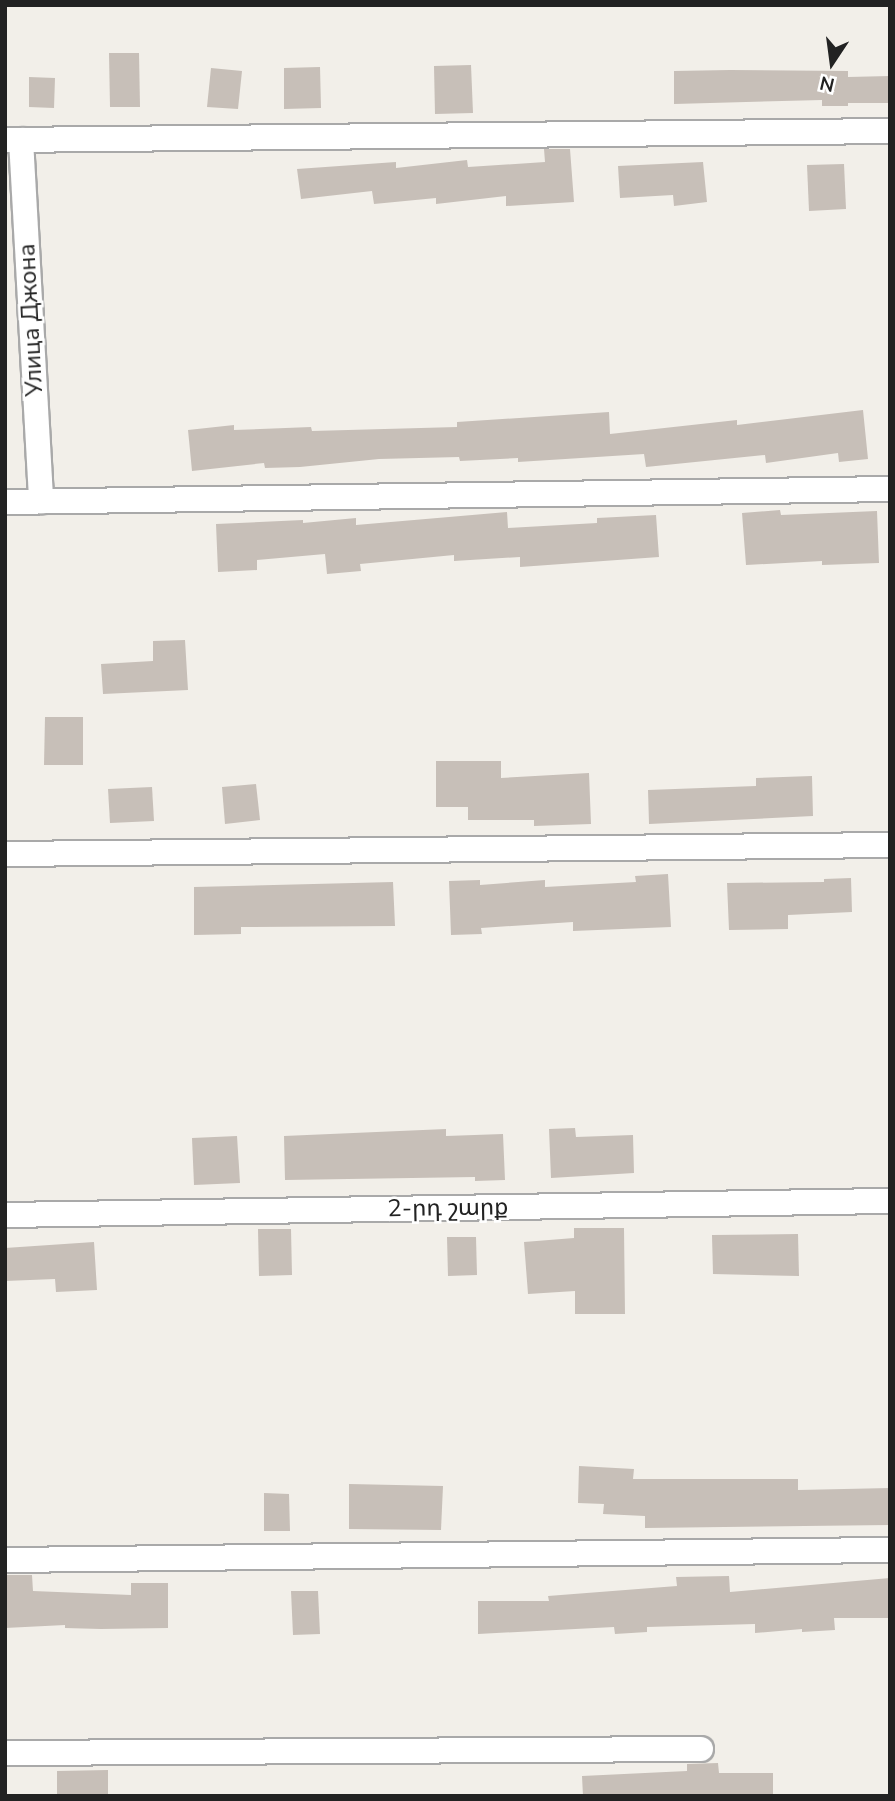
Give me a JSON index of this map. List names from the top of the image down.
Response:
{
  "streets": {
    "street": ["Улица Джона", "2-րդ շարք"]
  },
  "north": "bottom"
}
